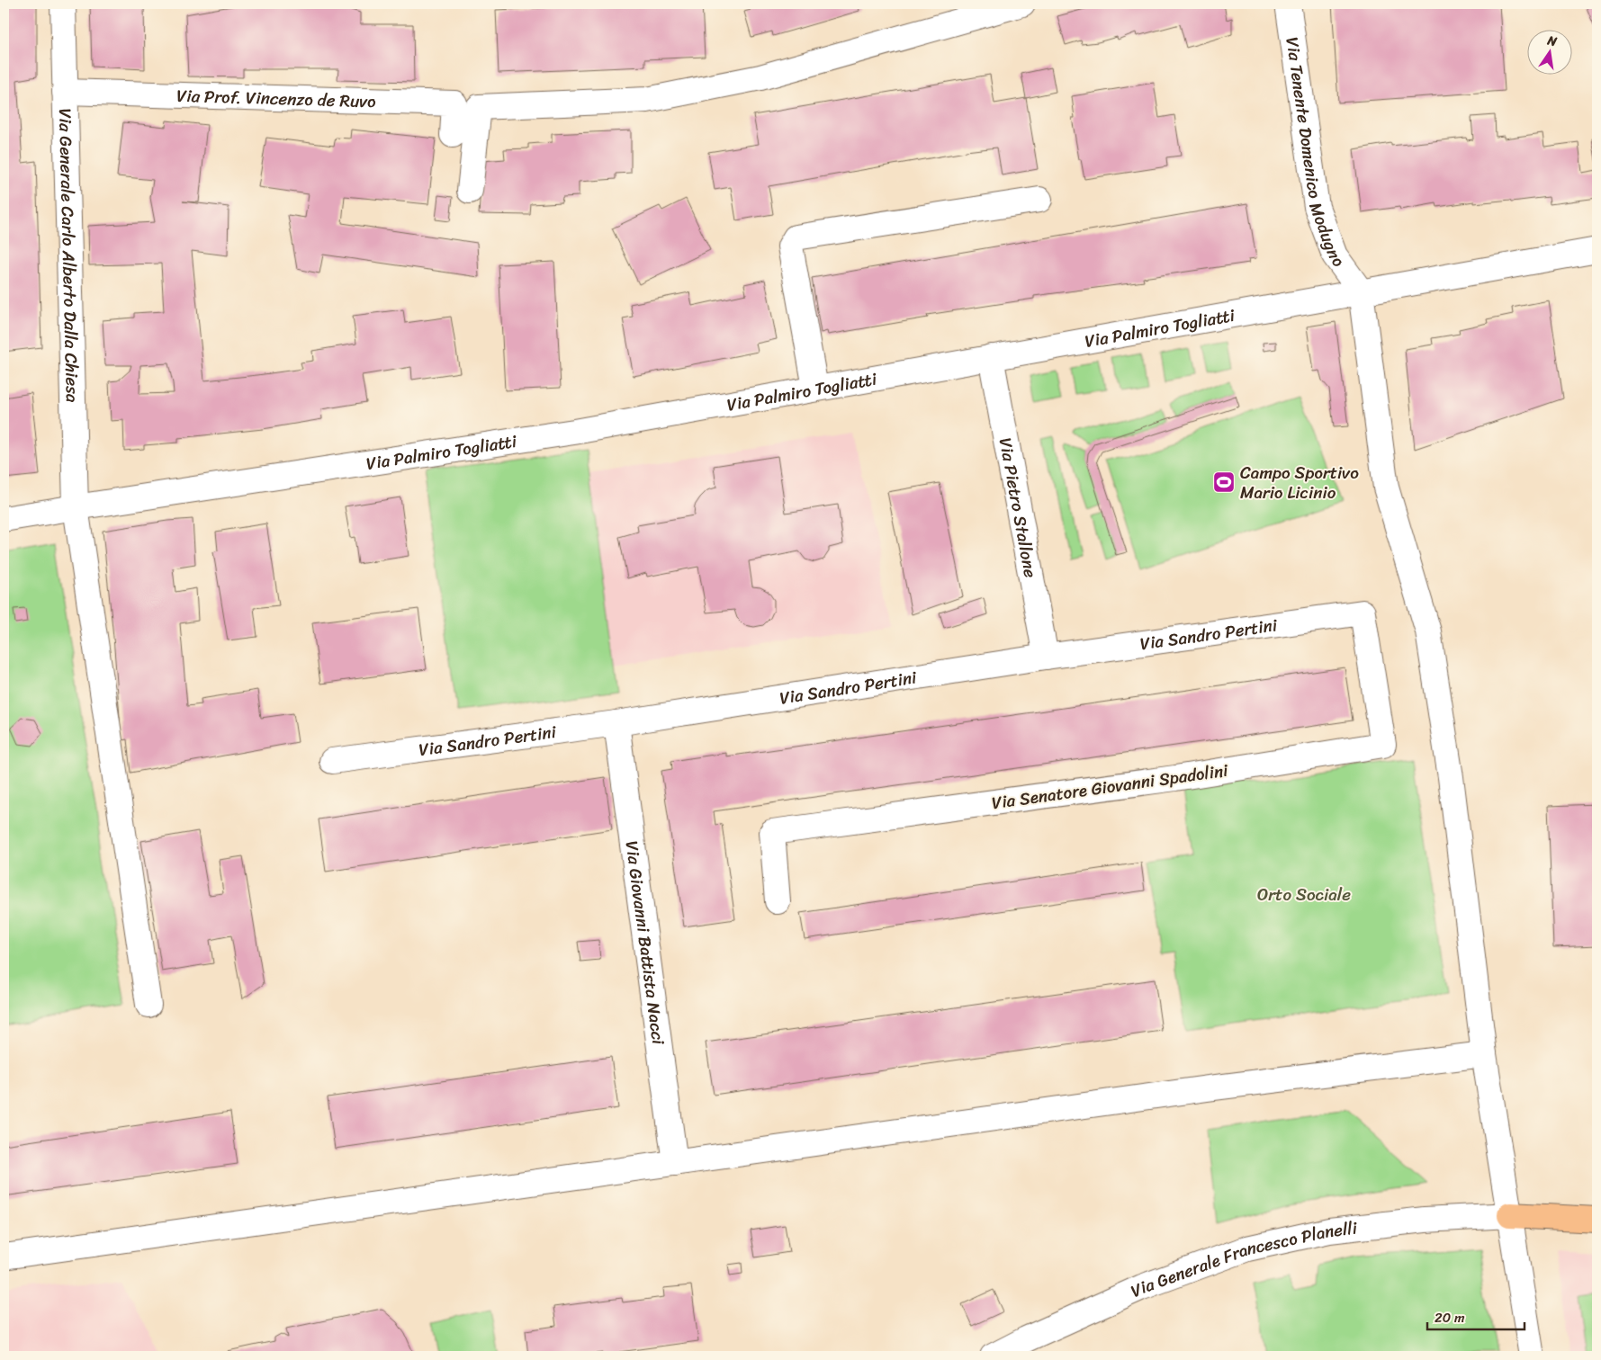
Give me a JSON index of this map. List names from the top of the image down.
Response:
{
  "streets": {
    "street": [
      "Via Prof. Vincenzo de Ruvo",
      "Via Tenente Domenico Modugno",
      "Via Generale Carlo Alberto Dalla Chiesa",
      "Via Palmiro Togliatti",
      "Via Pietro Stallone",
      "Via Sandro Pertini",
      "Via Senatore Giovanni Spadolini",
      "Via Giovanni Battista Nacci",
      "Via Generale Francesco Planelli"
    ]
  },
  "crossings": [
    ["Via Prof. Vincenzo de Ruvo", "Via Generale Carlo Alberto Dalla Chiesa"],
    ["Via Tenente Domenico Modugno", "Via Palmiro Togliatti"],
    ["Via Generale Carlo Alberto Dalla Chiesa", "Via Palmiro Togliatti"],
    ["Via Palmiro Togliatti", "Via Pietro Stallone"],
    ["Via Pietro Stallone", "Via Sandro Pertini"],
    ["Via Sandro Pertini", "Via Senatore Giovanni Spadolini"],
    ["Via Sandro Pertini", "Via Giovanni Battista Nacci"]
  ],
  "parks": ["Orto Sociale"],
  "places": {
    "sports": ["Campo Sportivo Mario Licinio"]
  },
  "scale_bar": "20 m",
  "north": "top"
}
